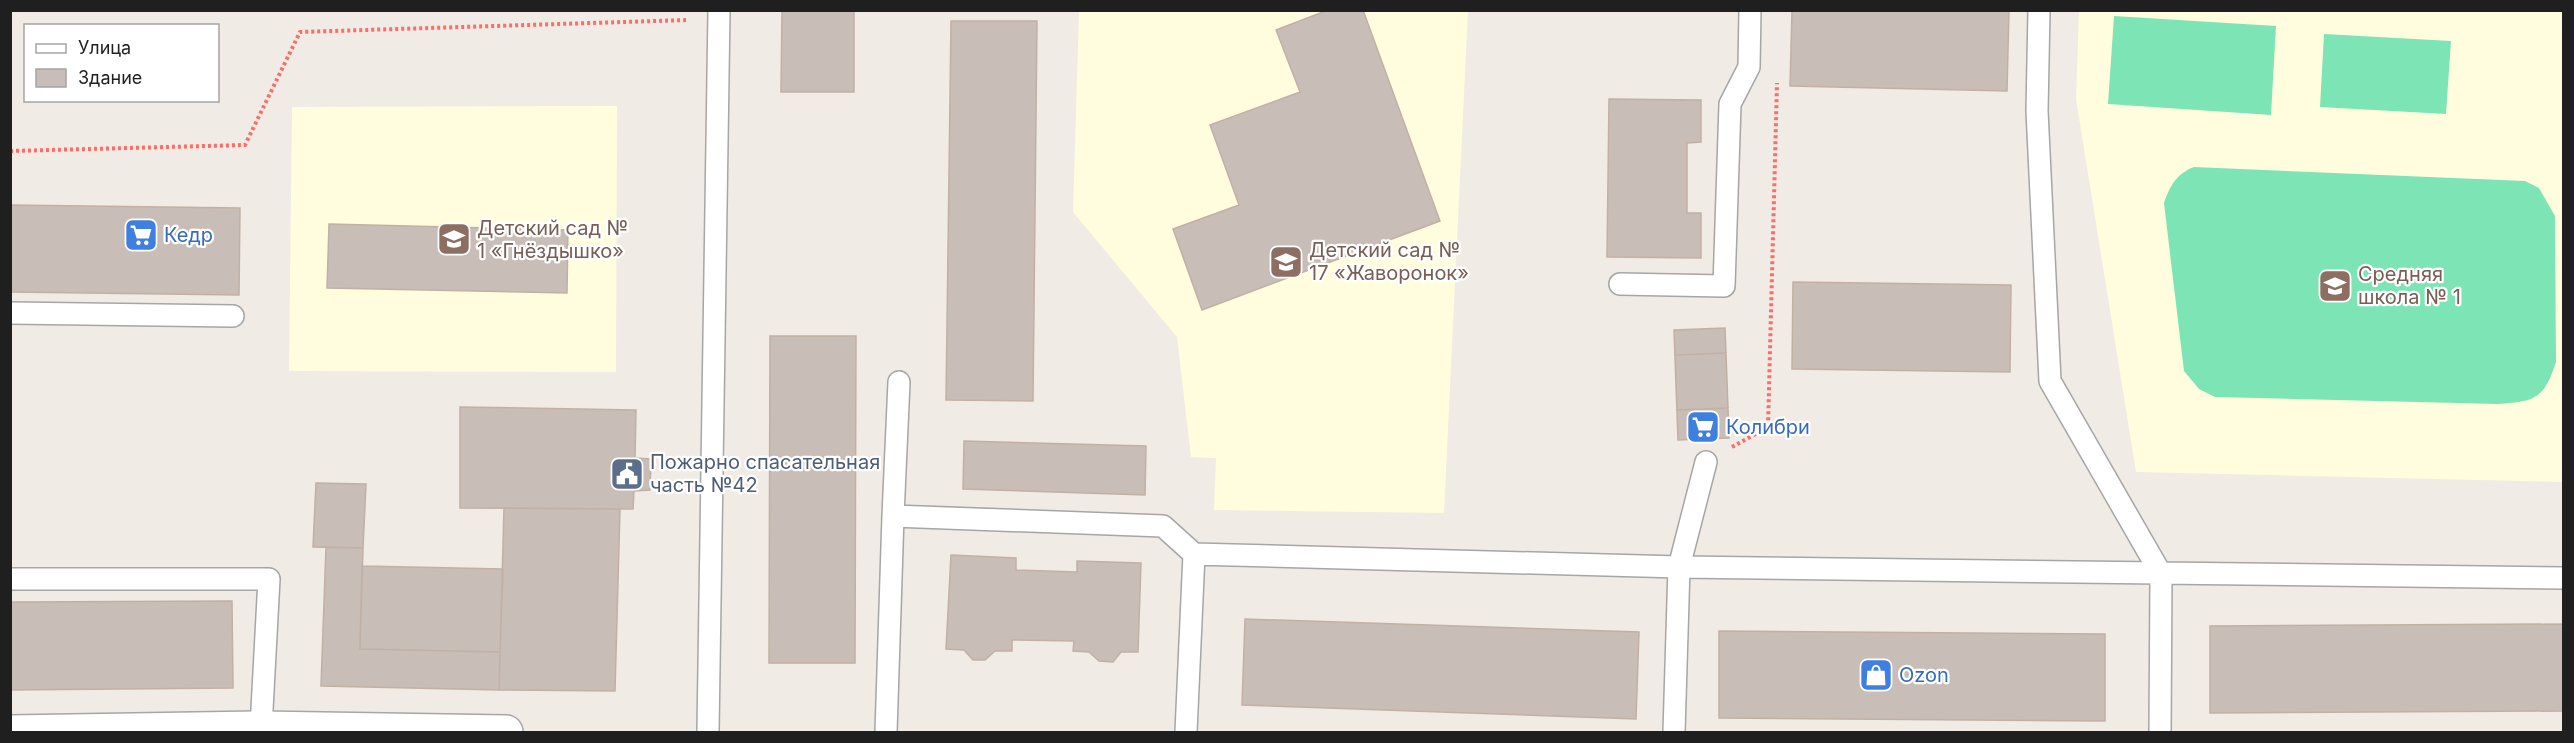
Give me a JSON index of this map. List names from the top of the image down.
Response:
{
  "places": {
    "supermarket": ["Кедр", "Колибри"],
    "school or university": ["Детский сад № 1 «Гнёздышко»", "Детский сад № 17 «Жаворонок»", "Средняя школа № 1"],
    "public building": ["Пожарно спасательная часть №42"],
    "shop": ["Ozon"]
  },
  "legend": ["Улица", "Здание"]
}
